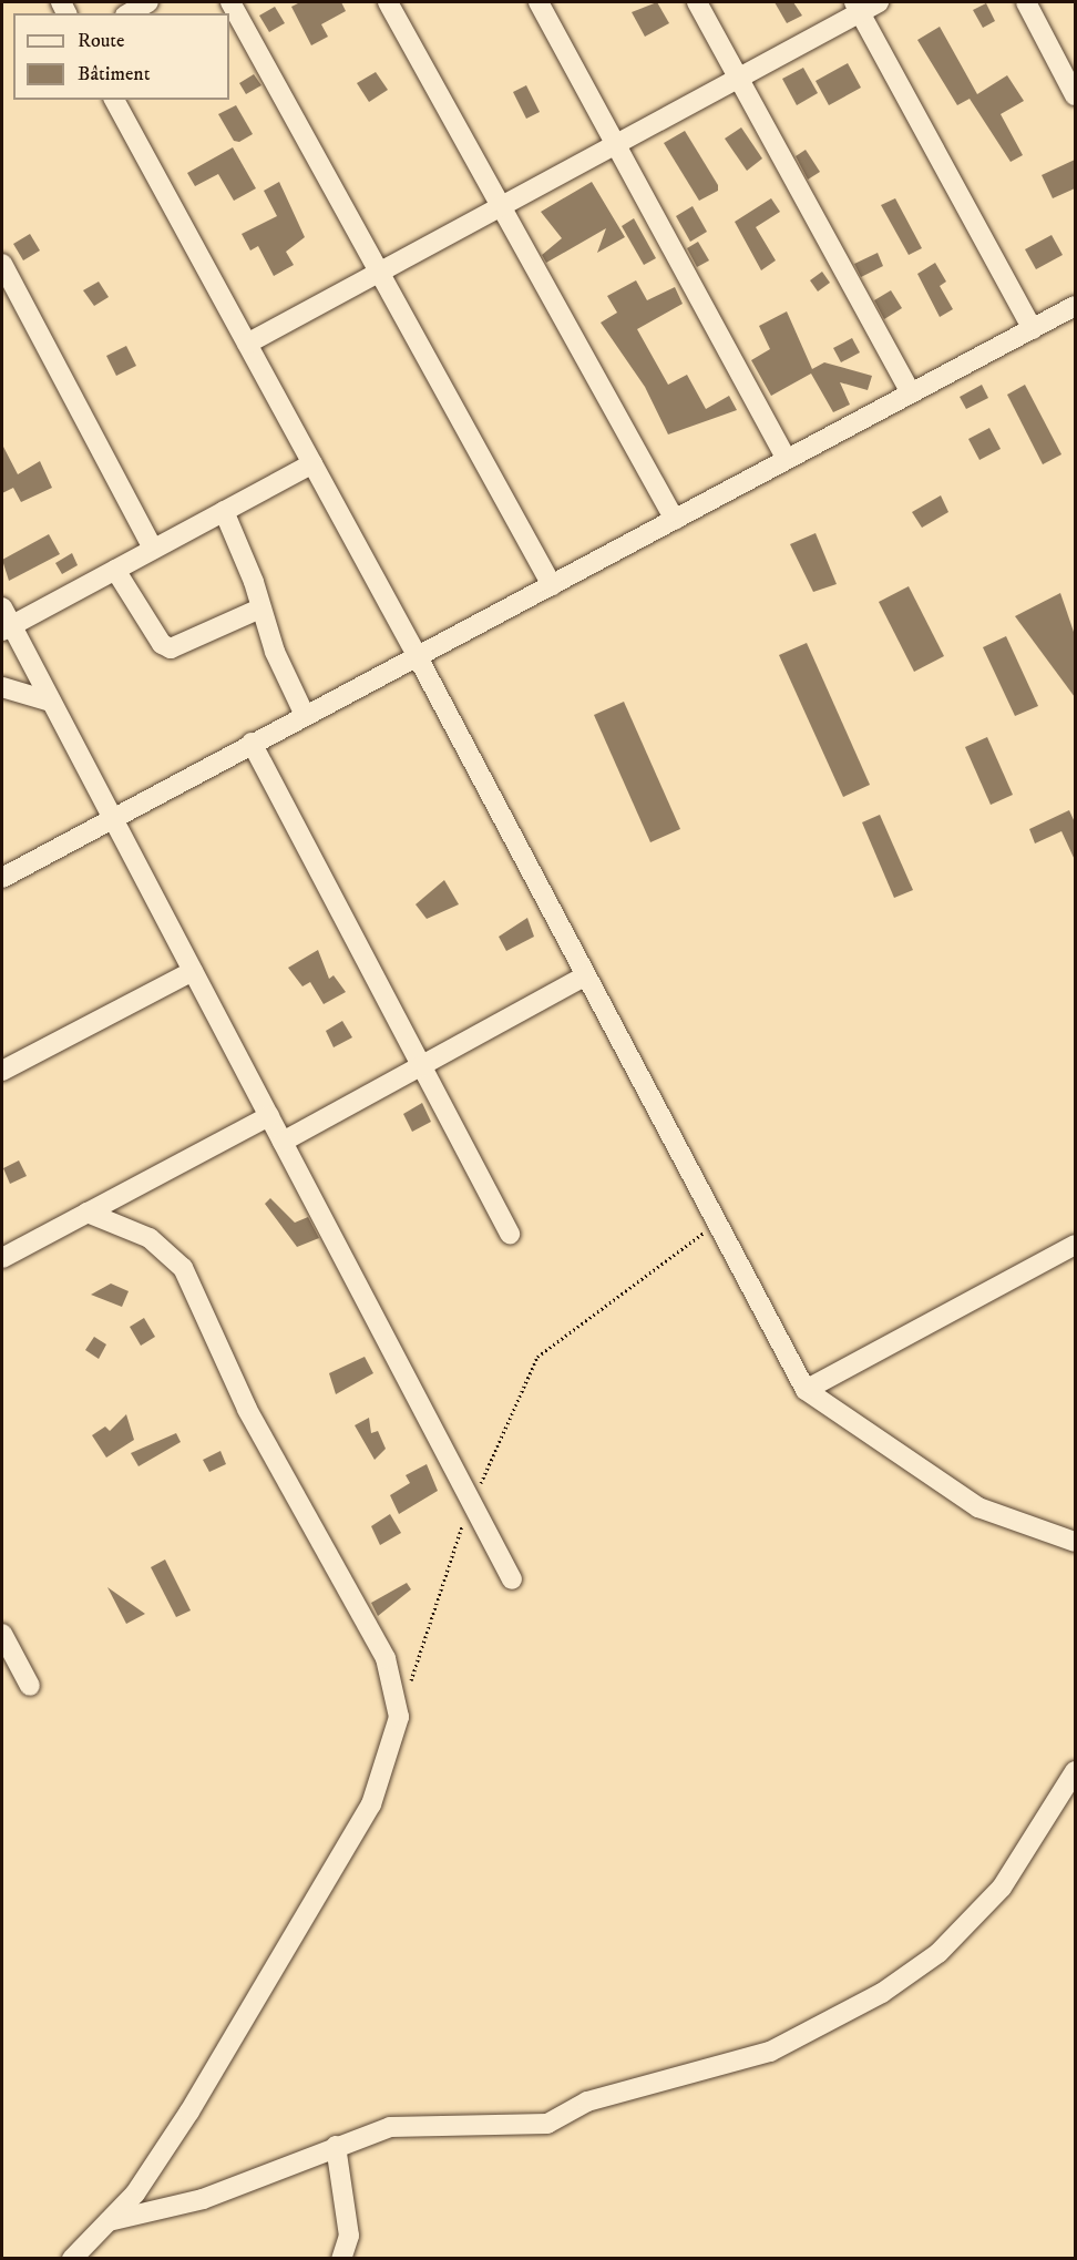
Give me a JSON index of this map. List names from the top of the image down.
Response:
{
  "legend": ["Route", "Bâtiment"]
}
